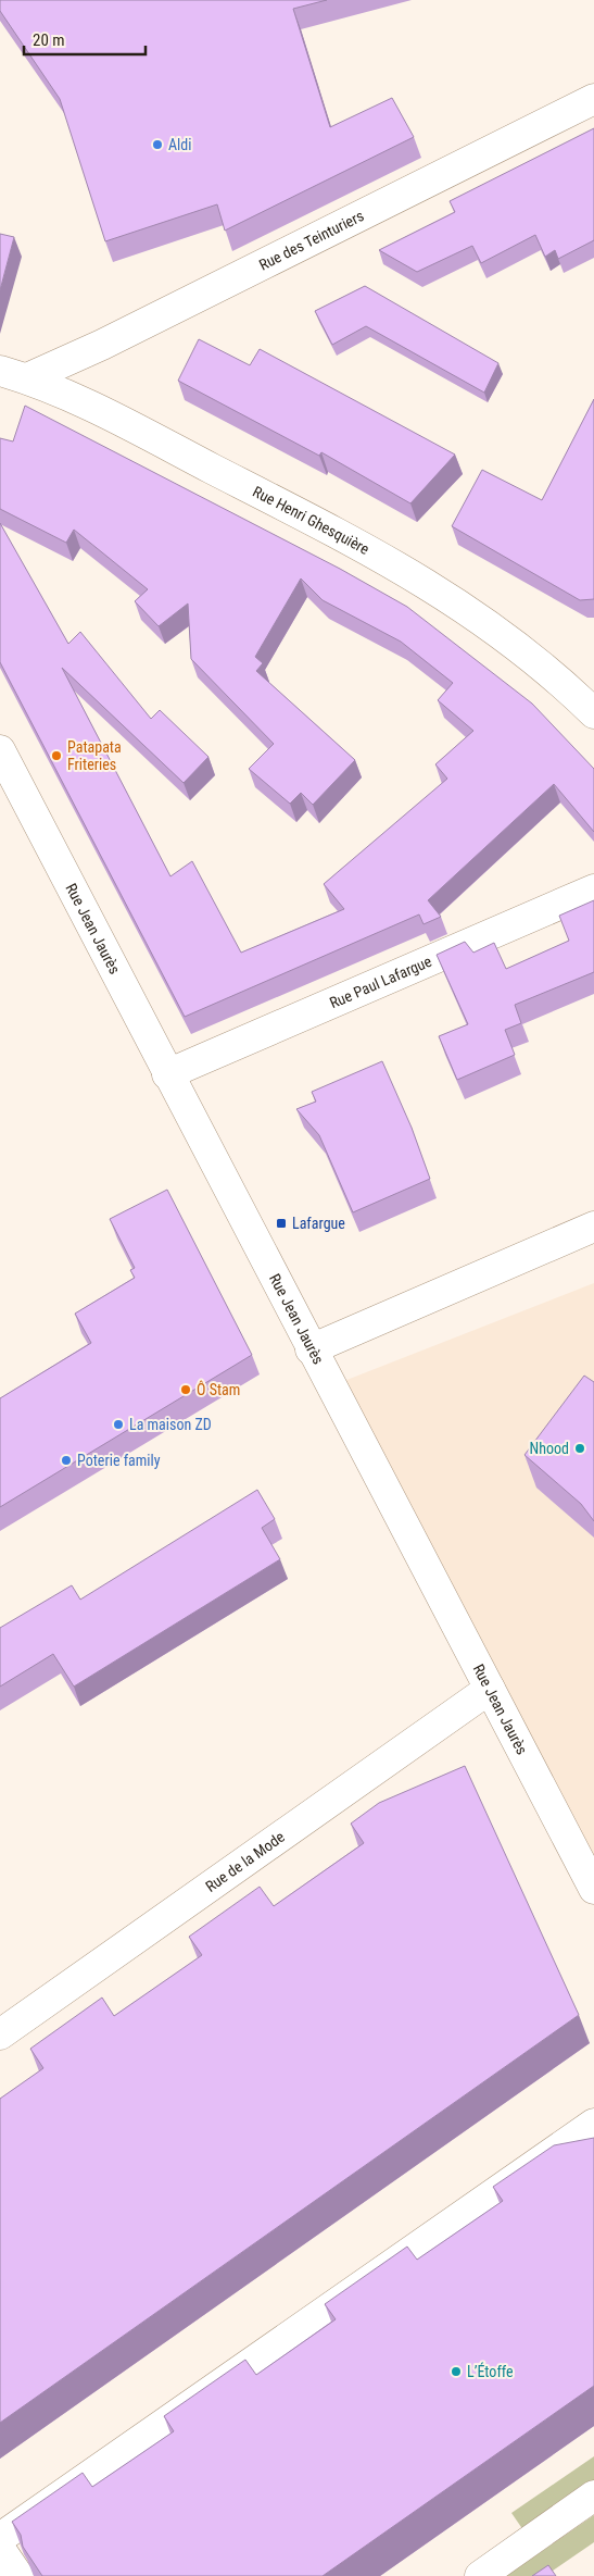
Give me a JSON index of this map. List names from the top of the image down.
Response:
{
  "streets": {
    "street": [
      "Rue des Teinturiers",
      "Rue Henri Ghesquière",
      "Rue Jean Jaurès",
      "Rue Paul Lafargue",
      "Rue de la Mode"
    ]
  },
  "crossings": [
    ["Rue des Teinturiers", "Rue Henri Ghesquière"],
    ["Rue Jean Jaurès", "Rue Paul Lafargue"],
    ["Rue Jean Jaurès", "Rue de la Mode"]
  ],
  "places": {
    "other": [
      "Aldi",
      "Patapata Friteries",
      "Ô Stam",
      "La maison ZD",
      "Nhood",
      "Poterie family",
      "L’Étoffe"
    ],
    "transit": ["Lafargue"]
  },
  "scale_bar": "20 m"
}
